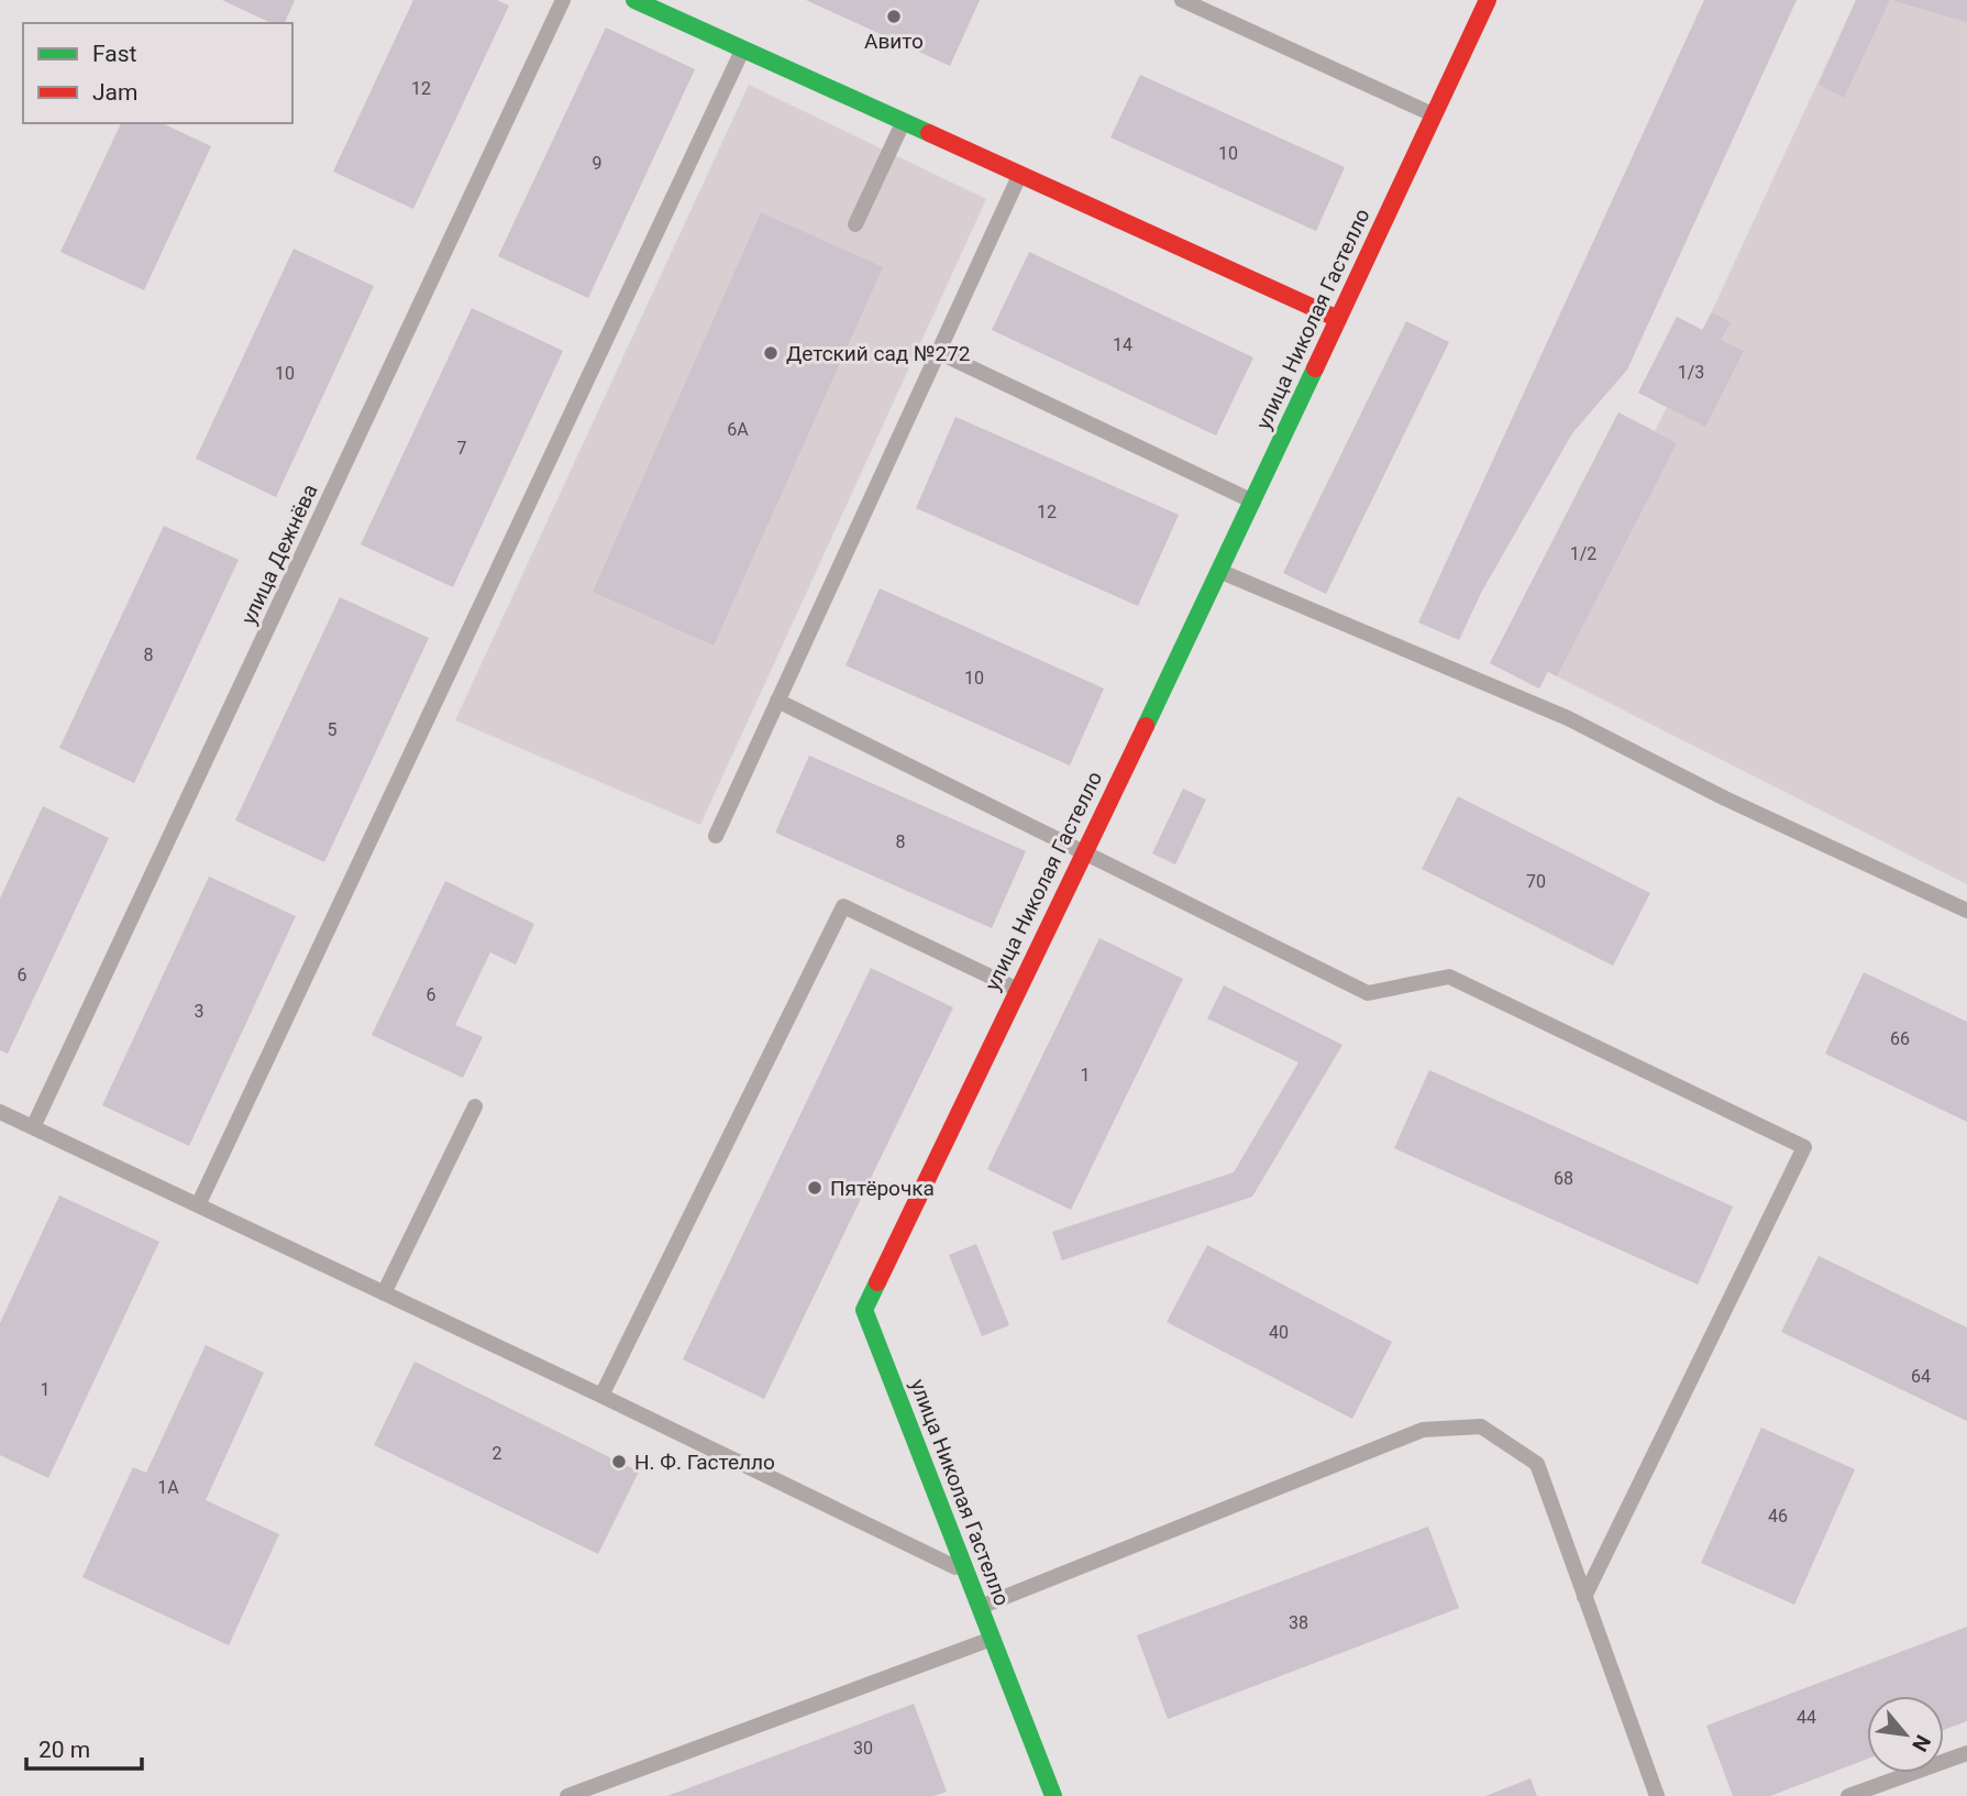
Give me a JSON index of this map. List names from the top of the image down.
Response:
{
  "streets": {
    "street": ["улица Николая Гастелло"],
    "lane": ["улица Дежнёва"]
  },
  "places": [
    "Авито",
    "Детский сад №272",
    "Пятёрочка",
    "Н. Ф. Гастелло"
  ],
  "house_numbers": [
    "12",
    "10",
    "9",
    "14",
    "1/3",
    "10",
    "6А",
    "7",
    "12",
    "1/2",
    "8",
    "10",
    "5",
    "8",
    "70",
    "6",
    "6",
    "3",
    "66",
    "1",
    "68",
    "40",
    "64",
    "1",
    "2",
    "1А",
    "46",
    "38",
    "44",
    "30"
  ],
  "legend": ["Fast", "Jam"],
  "scale_bar": "20 m",
  "north": "bottom right"
}
